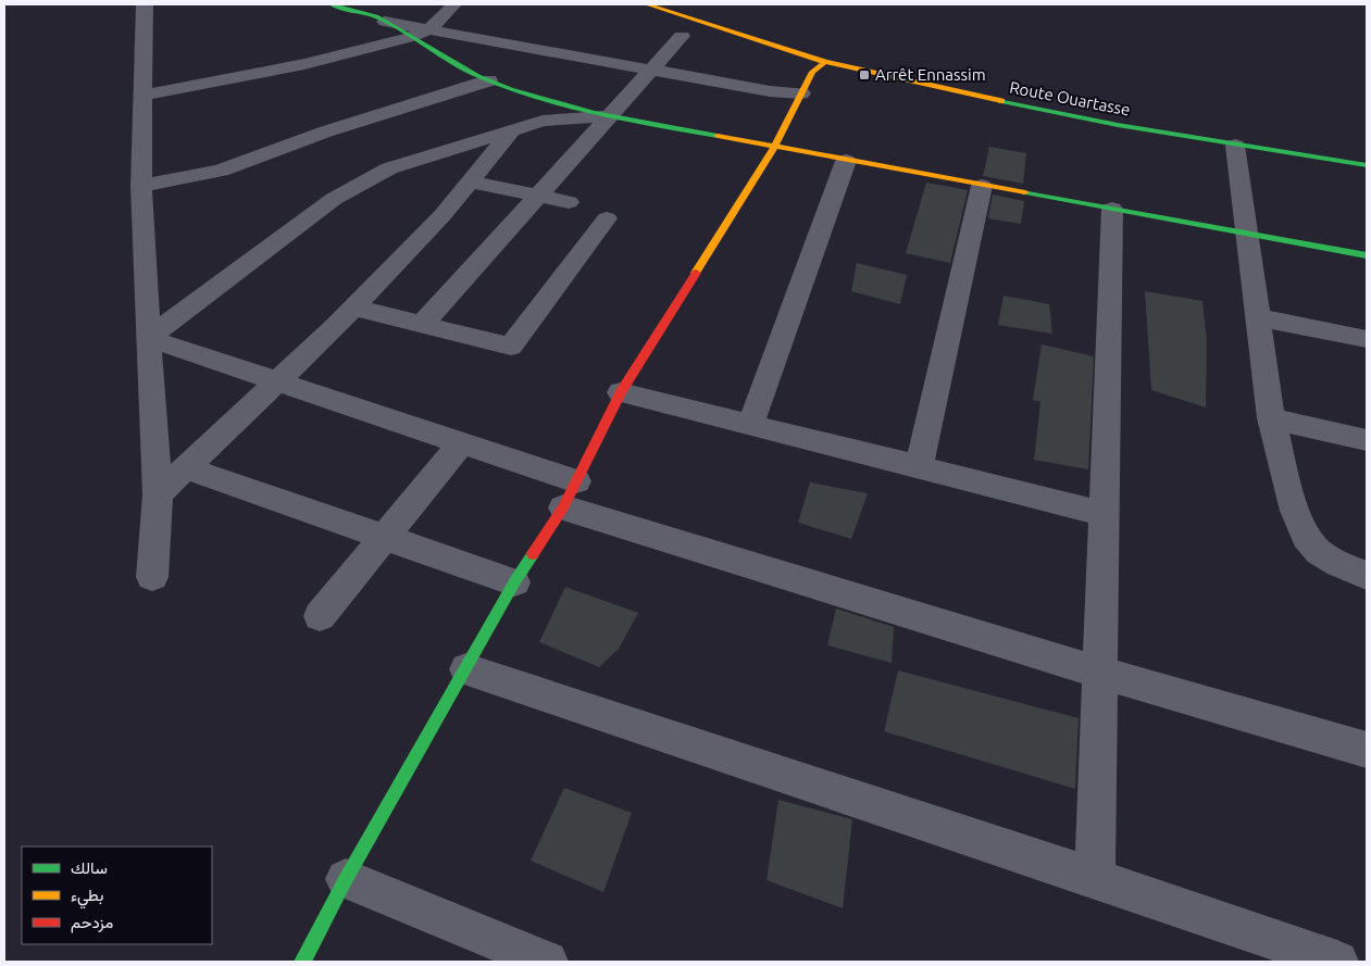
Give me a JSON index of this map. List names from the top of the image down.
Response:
{
  "streets": {
    "street": ["Route Ouartasse"]
  },
  "places": {
    "transit": ["Arrêt Ennassim"]
  },
  "legend": ["سالك", "بطيء", "مزدحم"]
}
